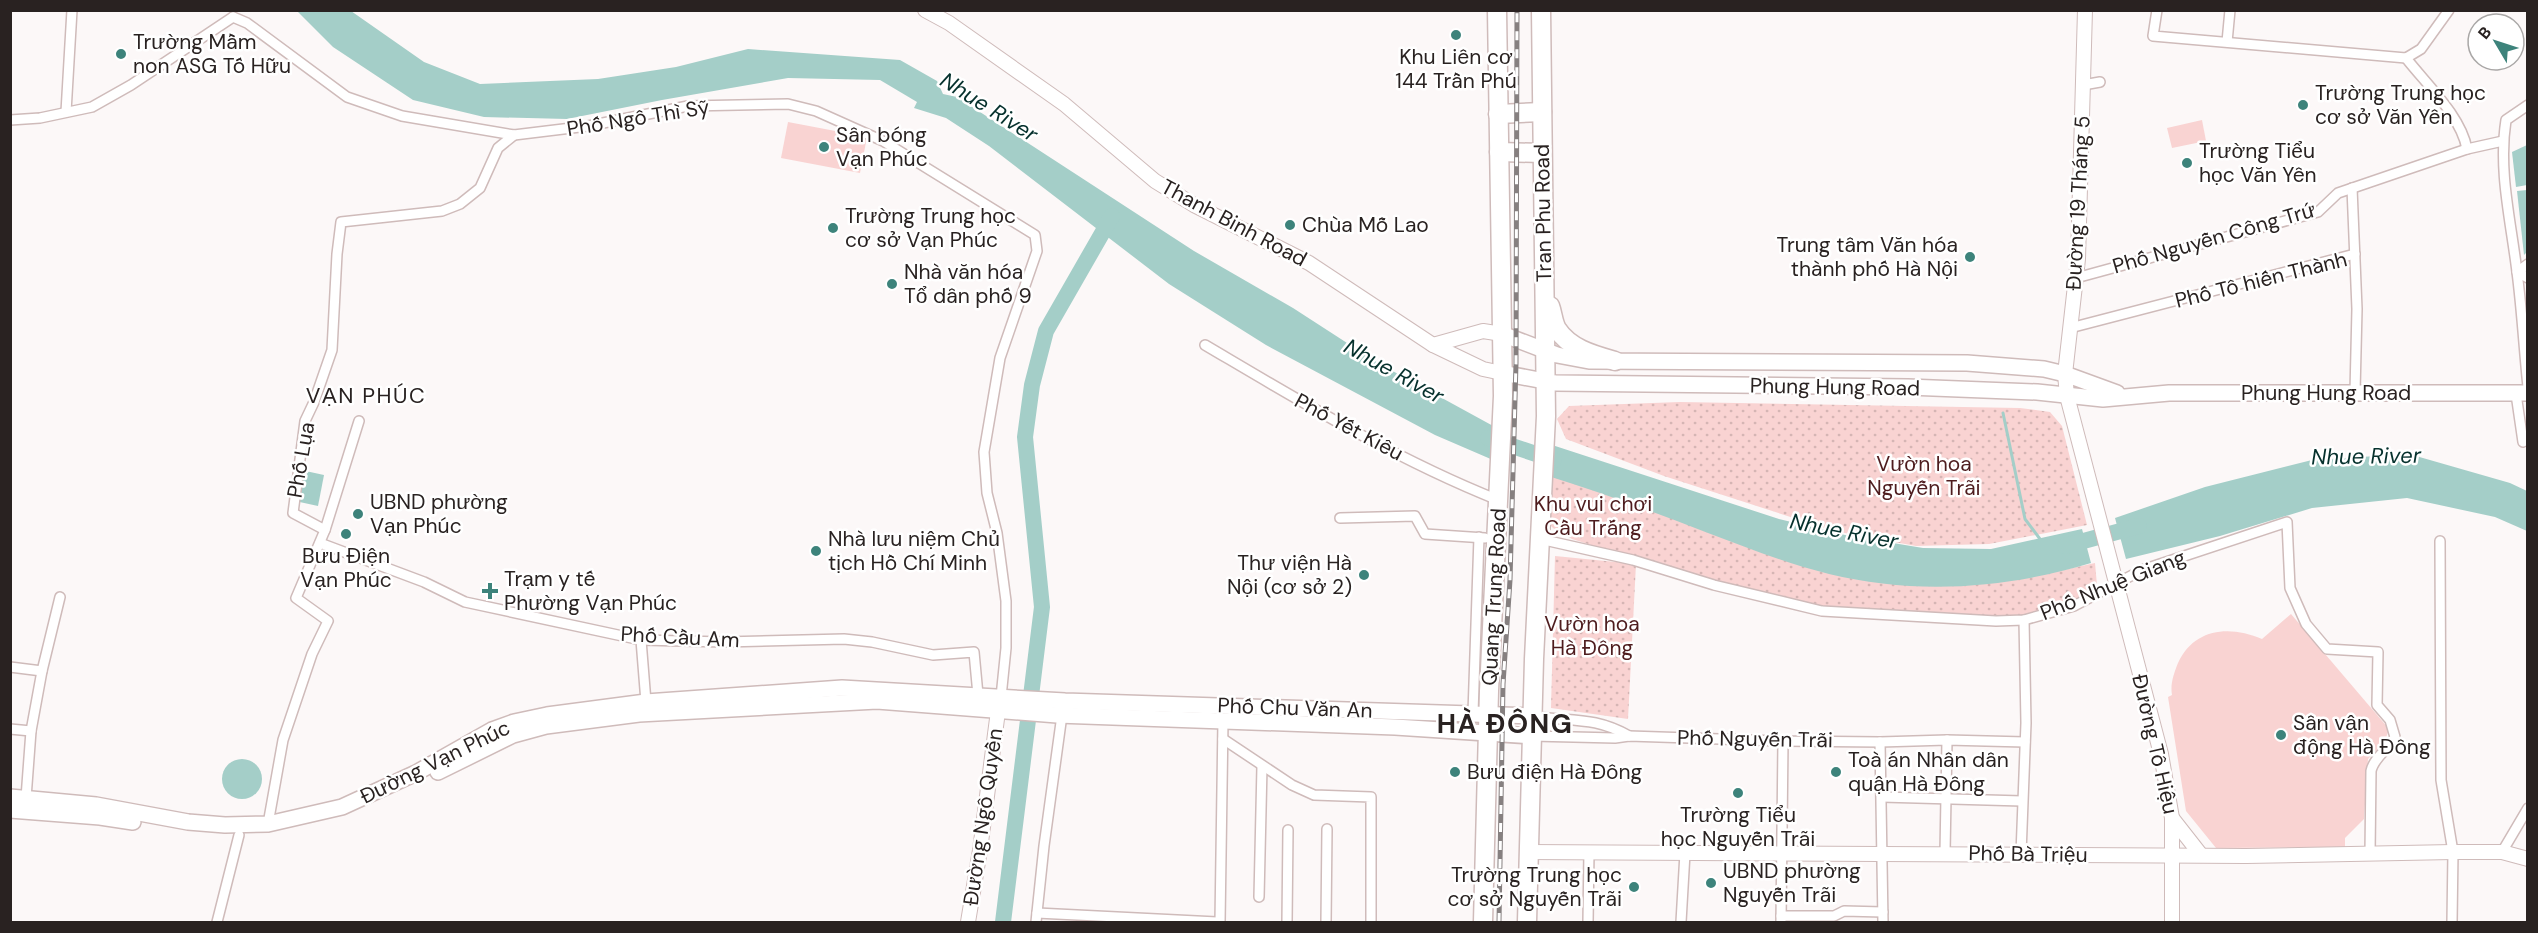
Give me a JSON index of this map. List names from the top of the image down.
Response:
{
  "streets": {
    "highway": ["Tran Phu Road", "Quang Trung Road"],
    "main road": ["Phung Hung Road", "Phố Chu Văn An", "Đường Vạn Phúc"],
    "street": [
      "Phố Ngô Thì Sỹ",
      "Đường 19 Tháng 5",
      "Thanh Binh Road",
      "Phố Nguyễn Công Trứ",
      "Phố Tô hiến Thành",
      "Phố Yết Kiêu",
      "Phố Lụa",
      "Phố Nhuệ Giang",
      "Phố Cầu Am",
      "Phố Nguyễn Trãi",
      "Đường Tô Hiệu",
      "Đường Ngô Quyền",
      "Phố Bà Triệu"
    ]
  },
  "crossings": [
    ["Phố Ngô Thì Sỹ", "Phố Lụa"],
    ["Phố Ngô Thì Sỹ", "Đường Vạn Phúc"],
    ["Phố Ngô Thì Sỹ", "Đường Ngô Quyền"],
    ["Đường 19 Tháng 5", "Phố Nguyễn Công Trứ"],
    ["Đường 19 Tháng 5", "Phố Tô hiến Thành"],
    ["Đường 19 Tháng 5", "Phung Hung Road"],
    ["Đường 19 Tháng 5", "Đường Tô Hiệu"],
    ["Tran Phu Road", "Thanh Binh Road"],
    ["Tran Phu Road", "Phung Hung Road"],
    ["Tran Phu Road", "Quang Trung Road"],
    ["Thanh Binh Road", "Phung Hung Road"],
    ["Phố Tô hiến Thành", "Phung Hung Road"],
    ["Phung Hung Road", "Đường Tô Hiệu"],
    ["Phố Yết Kiêu", "Quang Trung Road"],
    ["Phố Nhuệ Giang", "Quang Trung Road"],
    ["Phố Nhuệ Giang", "Đường Tô Hiệu"],
    ["Phố Nhuệ Giang", "Phố Bà Triệu"],
    ["Quang Trung Road", "Phố Chu Văn An"],
    ["Quang Trung Road", "Phố Nguyễn Trãi"],
    ["Quang Trung Road", "Phố Bà Triệu"],
    ["Phố Cầu Am", "Đường Vạn Phúc"],
    ["Phố Chu Văn An", "Phố Nguyễn Trãi"],
    ["Đường Tô Hiệu", "Phố Bà Triệu"],
    ["Đường Vạn Phúc", "Đường Ngô Quyền"]
  ],
  "districts": ["VẠN PHÚC", "HÀ ĐÔNG"],
  "water": ["Nhue River"],
  "parks": ["Vườn hoa Nguyễn Trãi", "Khu vui chơi Cầu Trắng", "Vườn hoa Hà Đông"],
  "places": {
    "other": [
      "Khu Liên cơ 144 Trần Phú",
      "Trường Mầm non ASG Tố Hữu",
      "Trường Trung học cơ sở Văn Yên",
      "Sân bóng Vạn Phúc",
      "Trường Tiểu học Văn Yên",
      "Chùa Mỗ Lao",
      "Trường Trung học cơ sở Vạn Phúc",
      "Trung tâm Văn hóa thành phố Hà Nội",
      "Nhà văn hóa Tổ dân phố 9",
      "UBND phường Vạn Phúc",
      "Bưu Điện Vạn Phúc",
      "Nhà lưu niệm Chủ tịch Hồ Chí Minh",
      "Thư viện Hà Nội (cơ sở 2)",
      "Sân vận động Hà Đông",
      "Bưu điện Hà Đông",
      "Toà án Nhân dân quận Hà Đông",
      "Trường Tiểu học Nguyễn Trãi",
      "UBND phường Nguyễn Trãi",
      "Trường Trung học cơ sở Nguyễn Trãi"
    ],
    "health": ["Trạm y tế Phường Vạn Phúc"]
  },
  "north": "top left"
}
